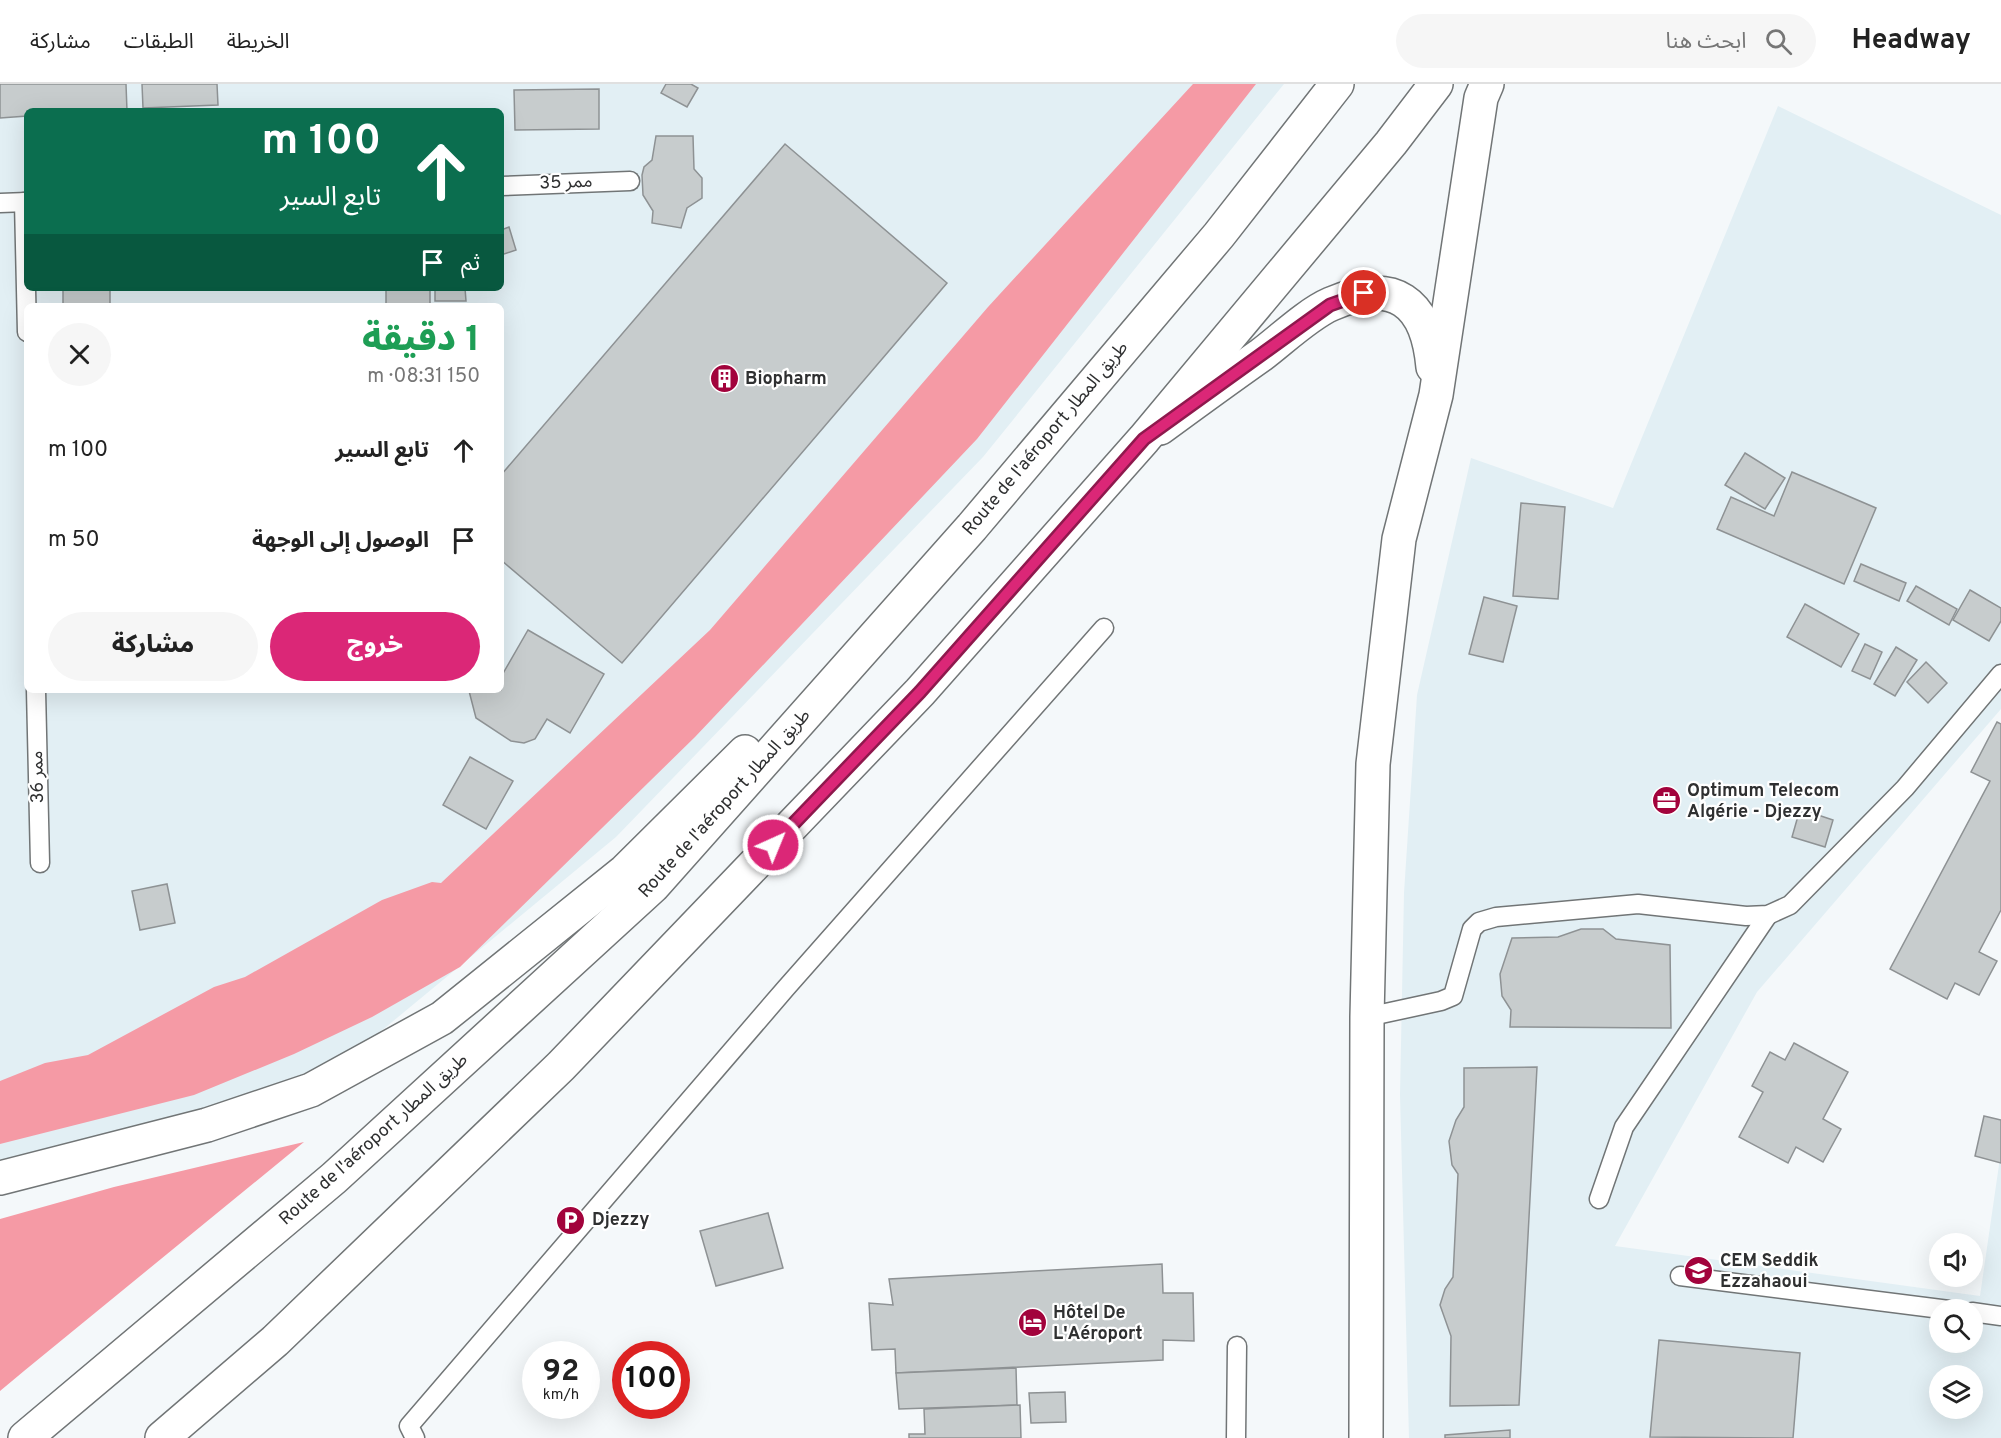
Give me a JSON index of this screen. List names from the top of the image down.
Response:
{
  "streets": {
    "main road": ["Route de l'aéroport طريق المطار"],
    "lane": ["ممر 35", "ممر 36"]
  },
  "places": {
    "building": ["Biopharm"],
    "office": ["Optimum Telecom Algérie - Djezzy"],
    "parking": ["Djezzy"],
    "school or university": ["CEM Seddik Ezzahaoui"],
    "hotel": ["Hôtel De L'Aéroport"]
  },
  "page": {
    "header": "Headway",
    "search": "ابحث هنا",
    "nav": ["الخريطة", "الطبقات", "مشاركة"],
    "turn": ["100 m", "تابع السير"],
    "then": "ثم",
    "heading": ["1 دقيقة", "150 m · 08:31"],
    "list": [
      {
        "name": "تابع السير",
        "value": "100 m"
      },
      {
        "name": "الوصول إلى الوجهة",
        "value": "50 m"
      }
    ],
    "buttons": ["خروج", "مشاركة"],
    "speed": "92 km/h",
    "limit": "100"
  }
}
